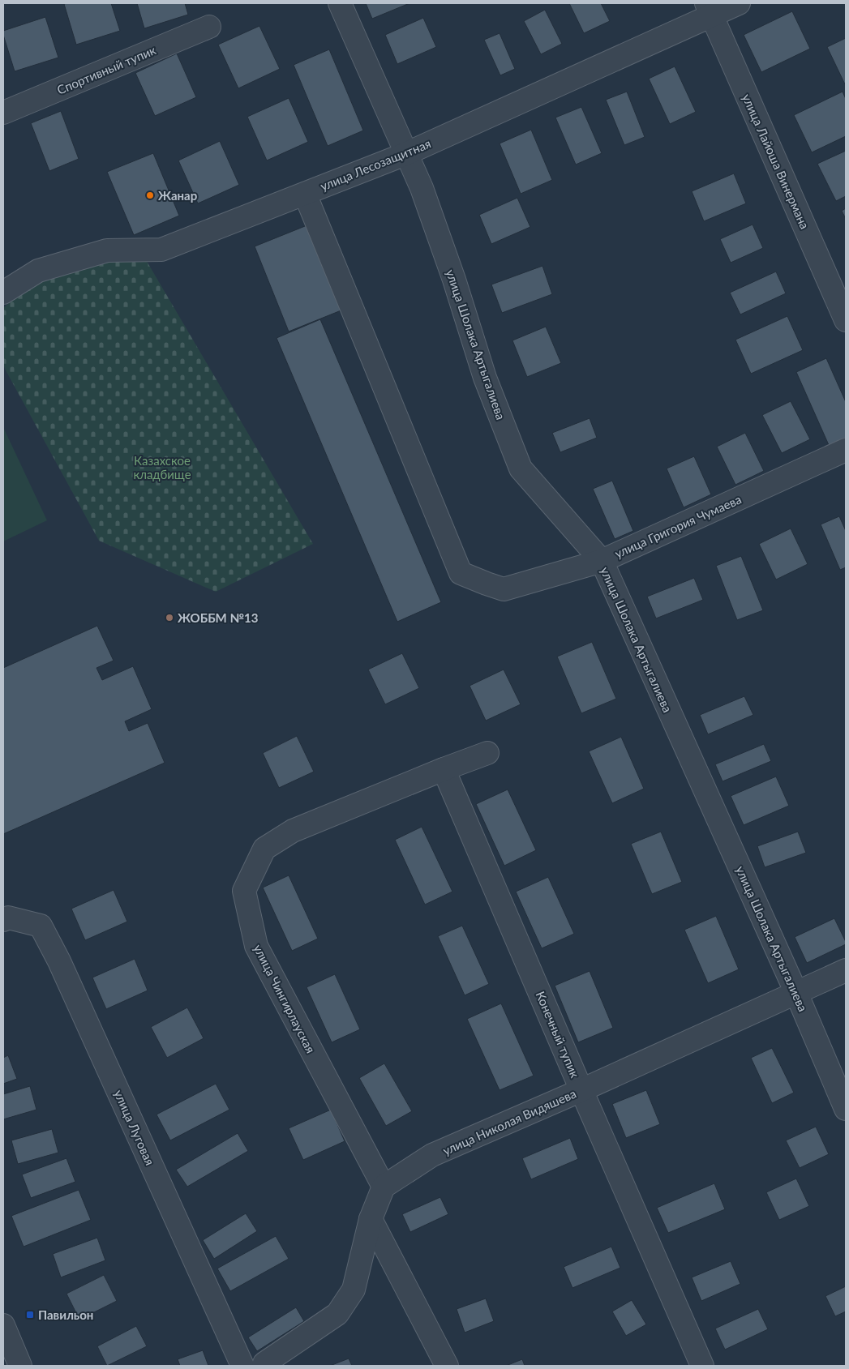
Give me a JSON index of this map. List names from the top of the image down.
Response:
{
  "streets": {
    "street": [
      "Спортивный тупик",
      "улица Лайоша Винермана",
      "улица Лесозащитная",
      "улица Шолака Артыгалиева",
      "улица Григория Чумаева",
      "улица Чингирлауская",
      "Конечный тупик",
      "улица Николая Видяшева",
      "улица Луговая"
    ]
  },
  "crossings": [
    ["улица Лайоша Винермана", "улица Лесозащитная"],
    ["улица Лесозащитная", "улица Шолака Артыгалиева"],
    ["улица Лесозащитная", "улица Григория Чумаева"],
    ["улица Шолака Артыгалиева", "улица Григория Чумаева"],
    ["улица Шолака Артыгалиева", "улица Николая Видяшева"],
    ["улица Чингирлауская", "Конечный тупик"],
    ["улица Чингирлауская", "улица Николая Видяшева"],
    ["Конечный тупик", "улица Николая Видяшева"]
  ],
  "parks": ["Казахское кладбище"],
  "places": {
    "other": ["Жанар", "ЖОББМ №13"],
    "transit": ["Павильон"]
  }
}
